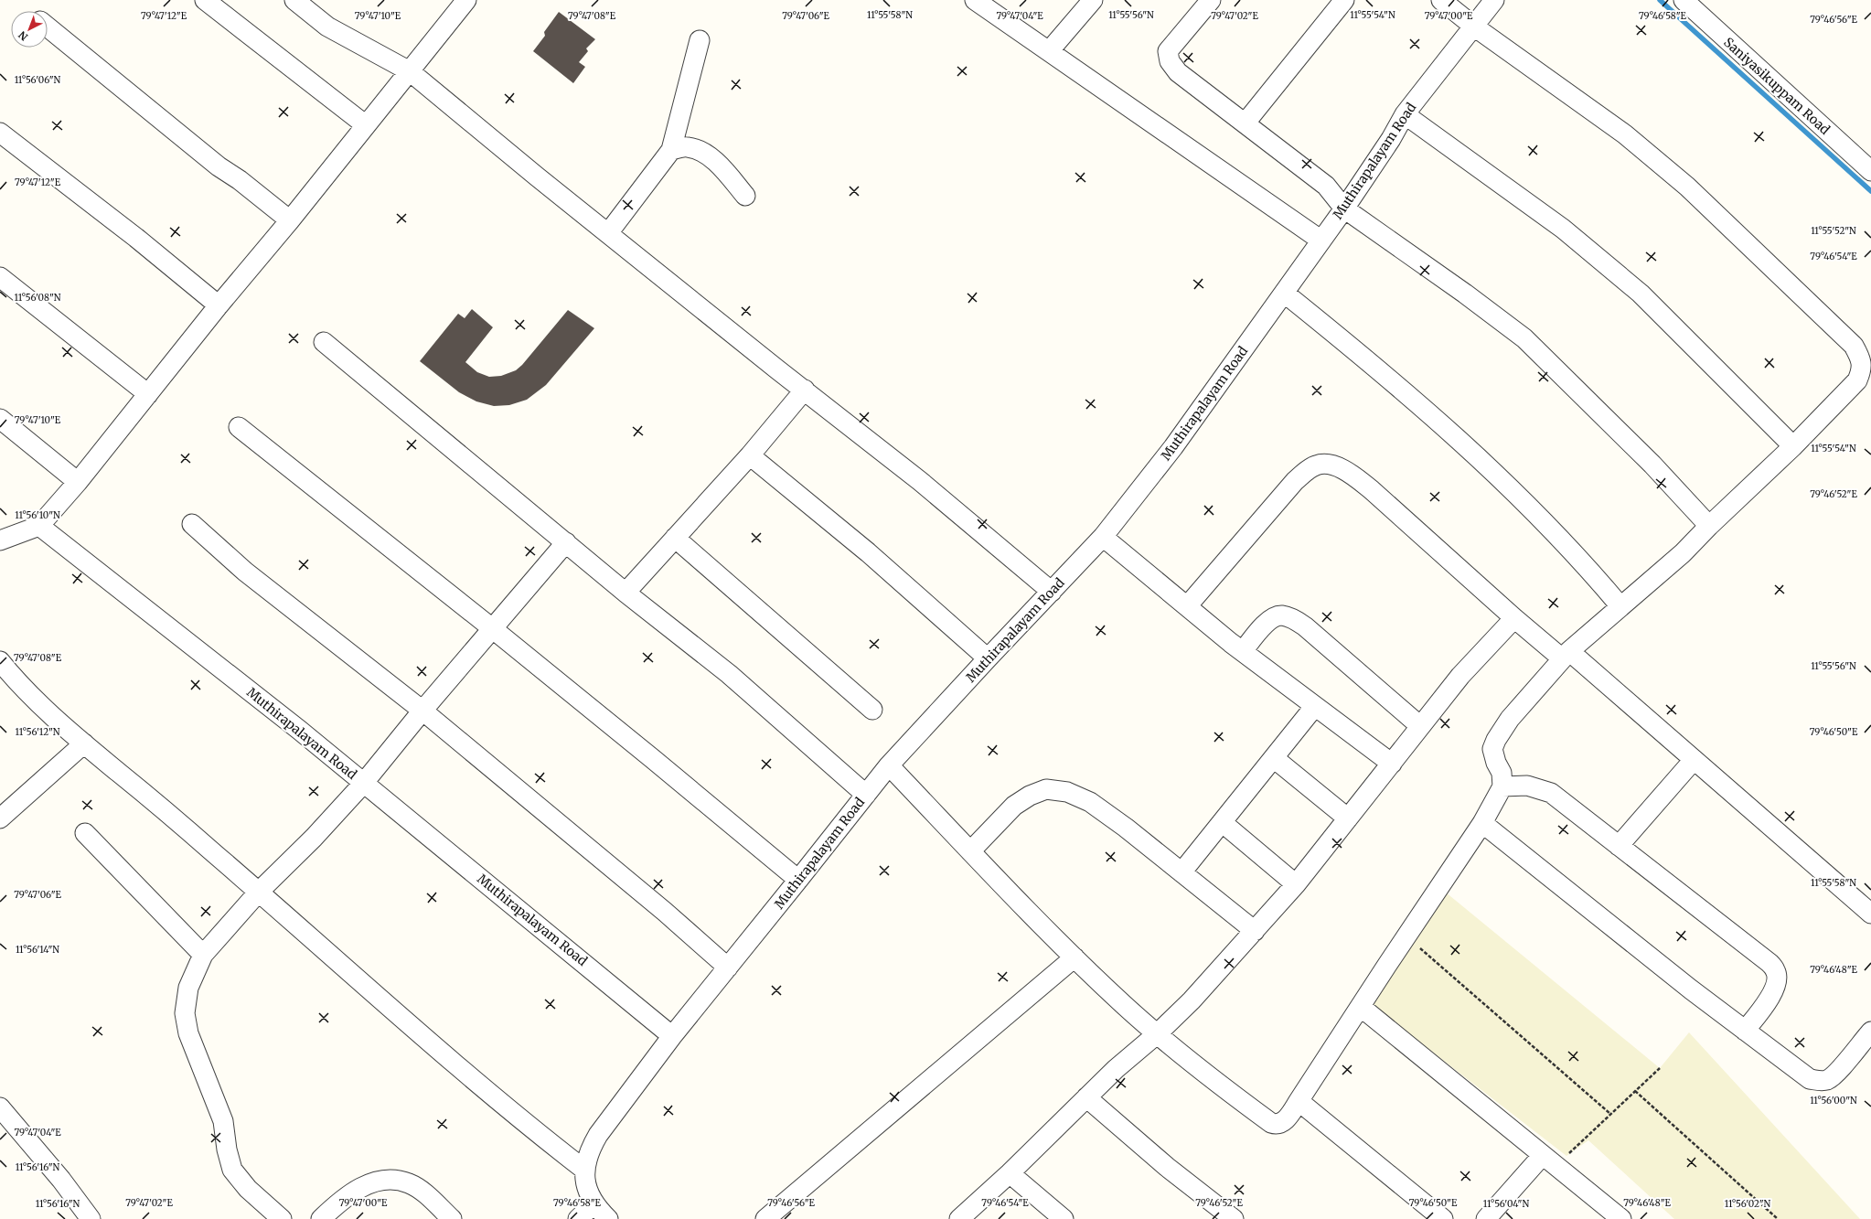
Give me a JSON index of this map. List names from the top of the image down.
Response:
{
  "streets": {
    "street": ["Saniyasikuppam Road", "Muthirapalayam Road"]
  },
  "north": "bottom left",
  "coordinates": [
    "11°55'58\"N",
    "11°55'56\"N",
    "11°55'54\"N",
    "79°47'12\"E",
    "79°47'08\"E",
    "79°47'06\"E",
    "79°47'04\"E",
    "79°47'02\"E",
    "79°47'00\"E",
    "79°46'58\"E",
    "79°47'10\"E",
    "79°46'56\"E",
    "11°56'06\"N",
    "11°55'52\"N",
    "79°46'54\"E",
    "11°56'08\"N",
    "79°46'52\"E",
    "11°56'10\"N",
    "11°56'12\"N",
    "79°46'50\"E",
    "11°56'14\"N",
    "79°46'48\"E",
    "11°56'00\"N",
    "11°56'16\"N",
    "11°56'04\"N",
    "11°56'02\"N"
  ]
}
